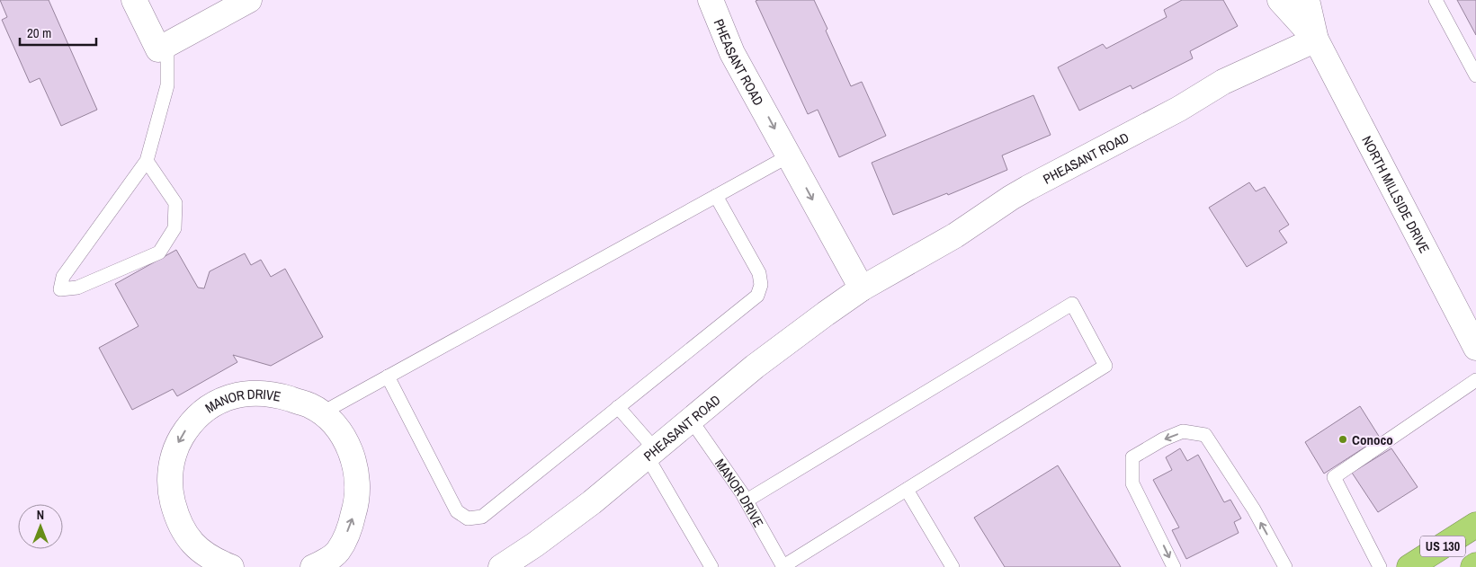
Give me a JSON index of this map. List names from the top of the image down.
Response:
{
  "streets": {
    "highway": ["US 130"],
    "street": ["PHEASANT ROAD", "NORTH MILLSIDE DRIVE", "MANOR DRIVE"]
  },
  "crossings": [
    ["PHEASANT ROAD", "NORTH MILLSIDE DRIVE"],
    ["PHEASANT ROAD", "MANOR DRIVE"]
  ],
  "places": ["Conoco"],
  "scale_bar": "20 m",
  "north": "top"
}
